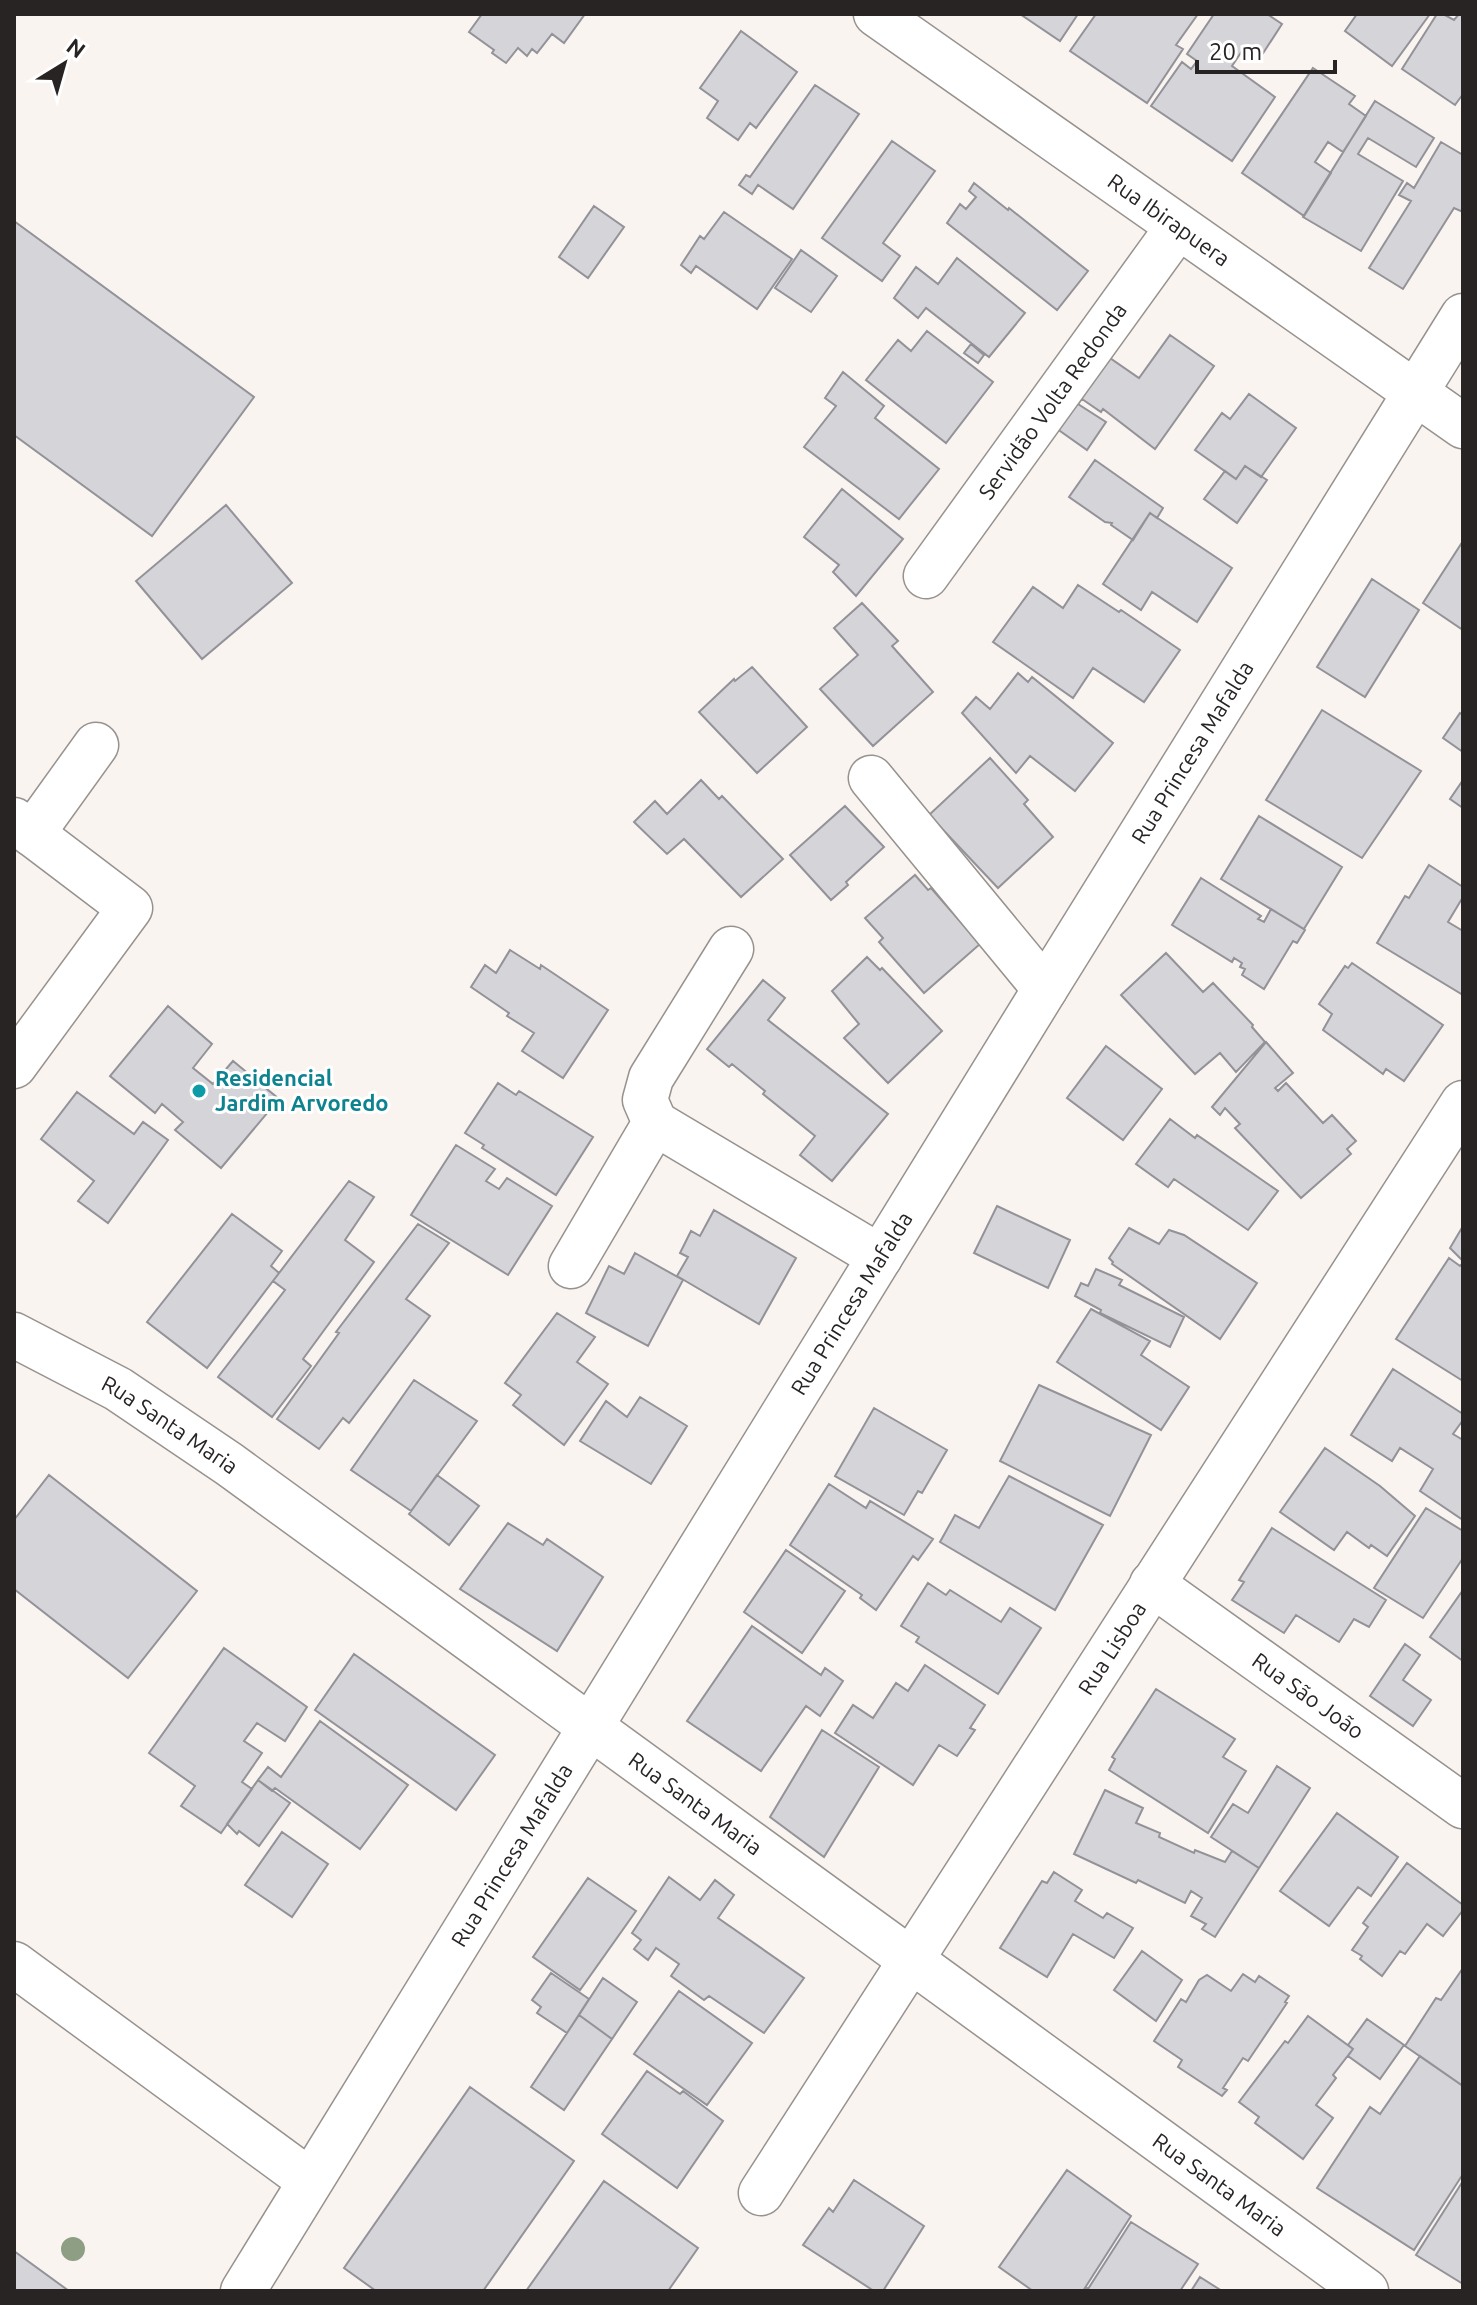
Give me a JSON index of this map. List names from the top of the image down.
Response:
{
  "streets": {
    "street": [
      "Rua Ibirapuera",
      "Servidão Volta Redonda",
      "Rua Princesa Mafalda",
      "Rua Santa Maria",
      "Rua Lisboa",
      "Rua São João"
    ]
  },
  "crossings": [
    ["Rua Ibirapuera", "Servidão Volta Redonda"],
    ["Rua Ibirapuera", "Rua Princesa Mafalda"],
    ["Rua Princesa Mafalda", "Rua Santa Maria"],
    ["Rua Santa Maria", "Rua Lisboa"],
    ["Rua Lisboa", "Rua São João"]
  ],
  "places": ["Residencial Jardim Arvoredo"],
  "scale_bar": "20 m",
  "north": "top right"
}
